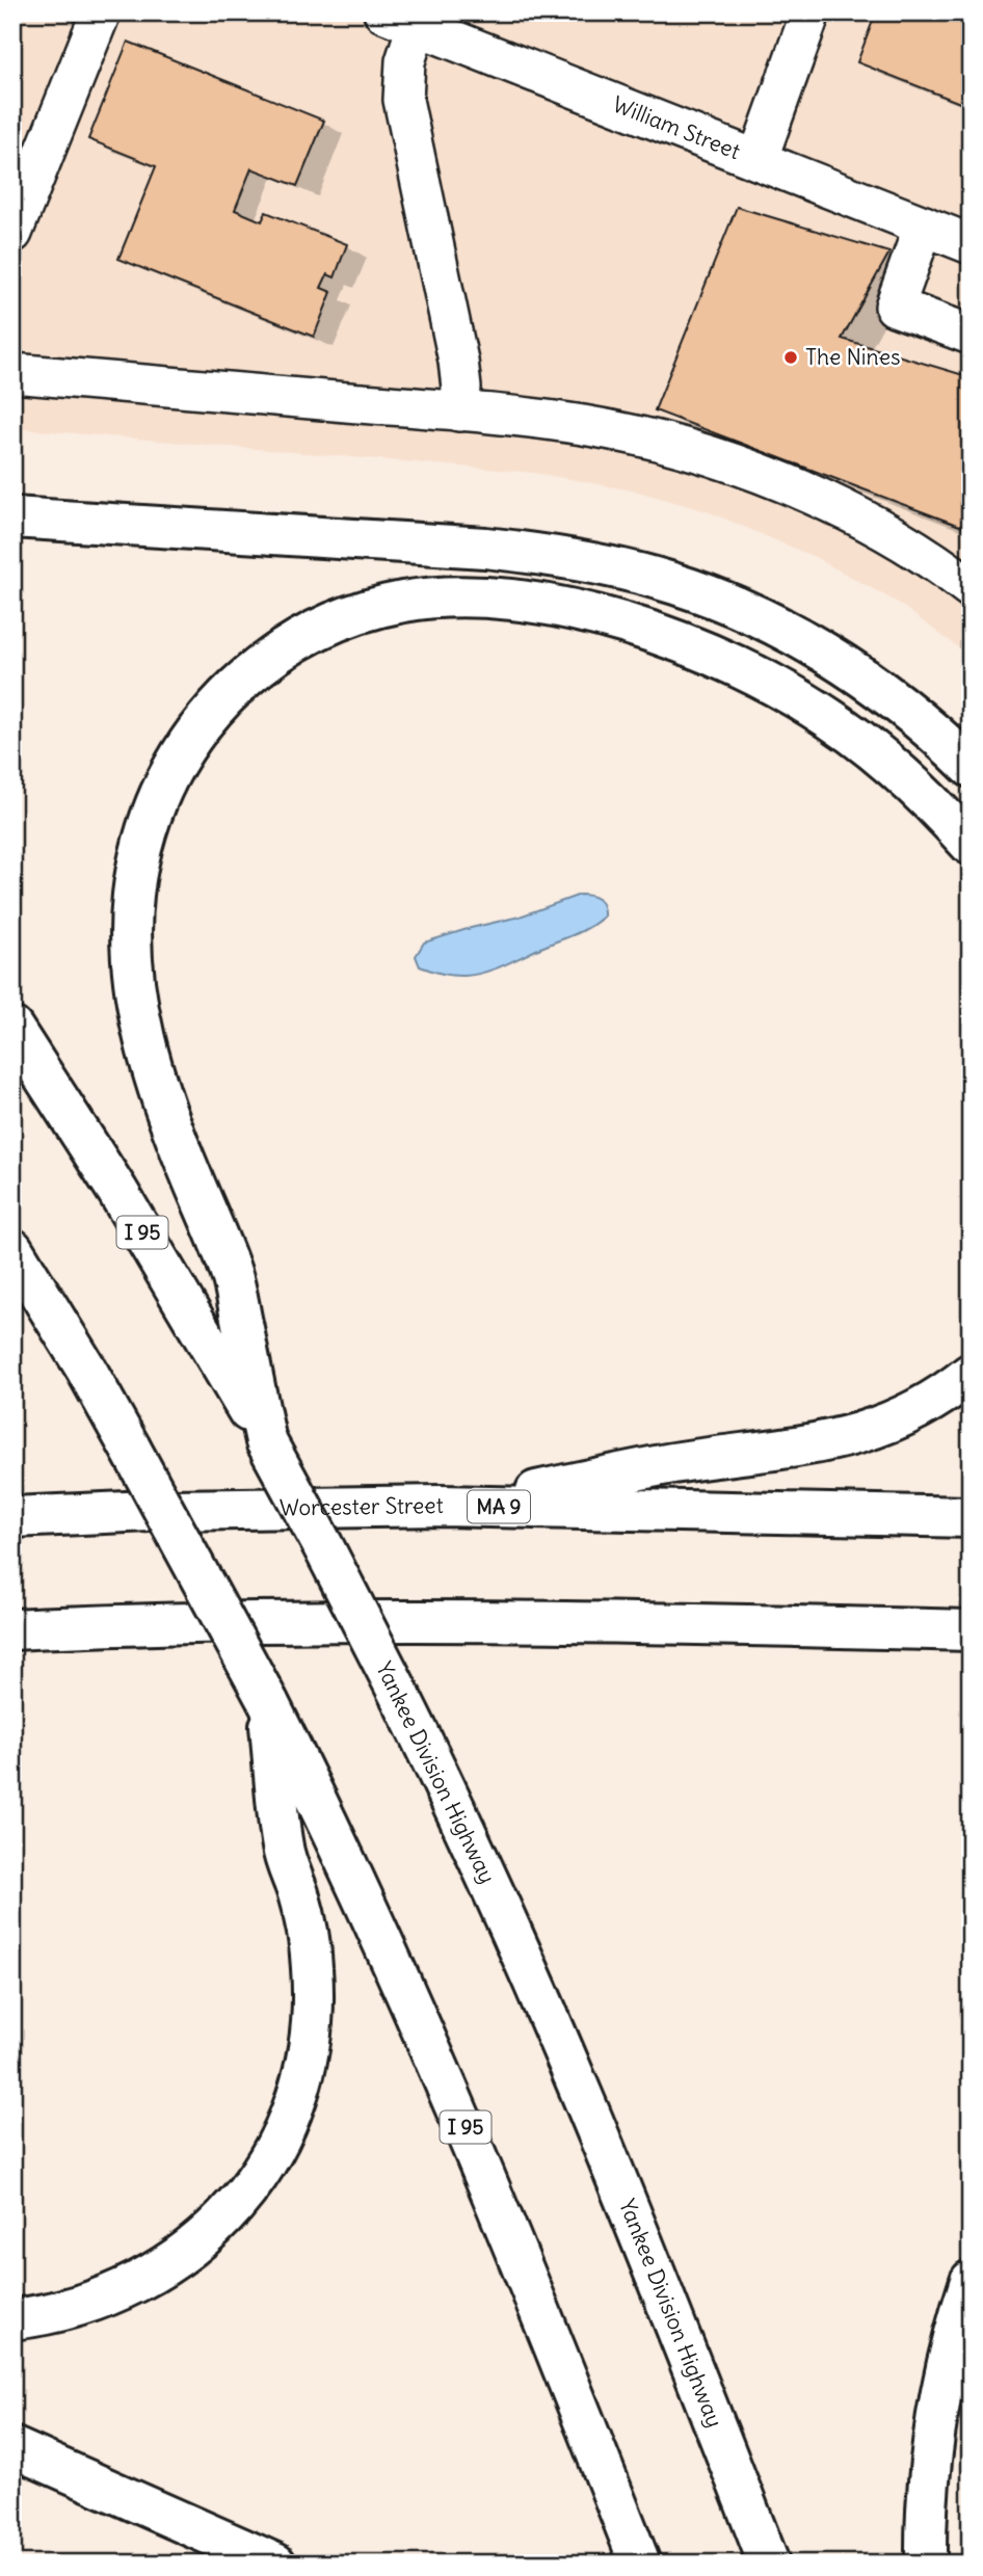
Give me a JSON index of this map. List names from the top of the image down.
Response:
{
  "streets": {
    "highway": [
      "I 95",
      "Worcester Street",
      "MA 9",
      "Yankee Division Highway"
    ],
    "lane": ["William Street"]
  },
  "places": ["The Nines"]
}
